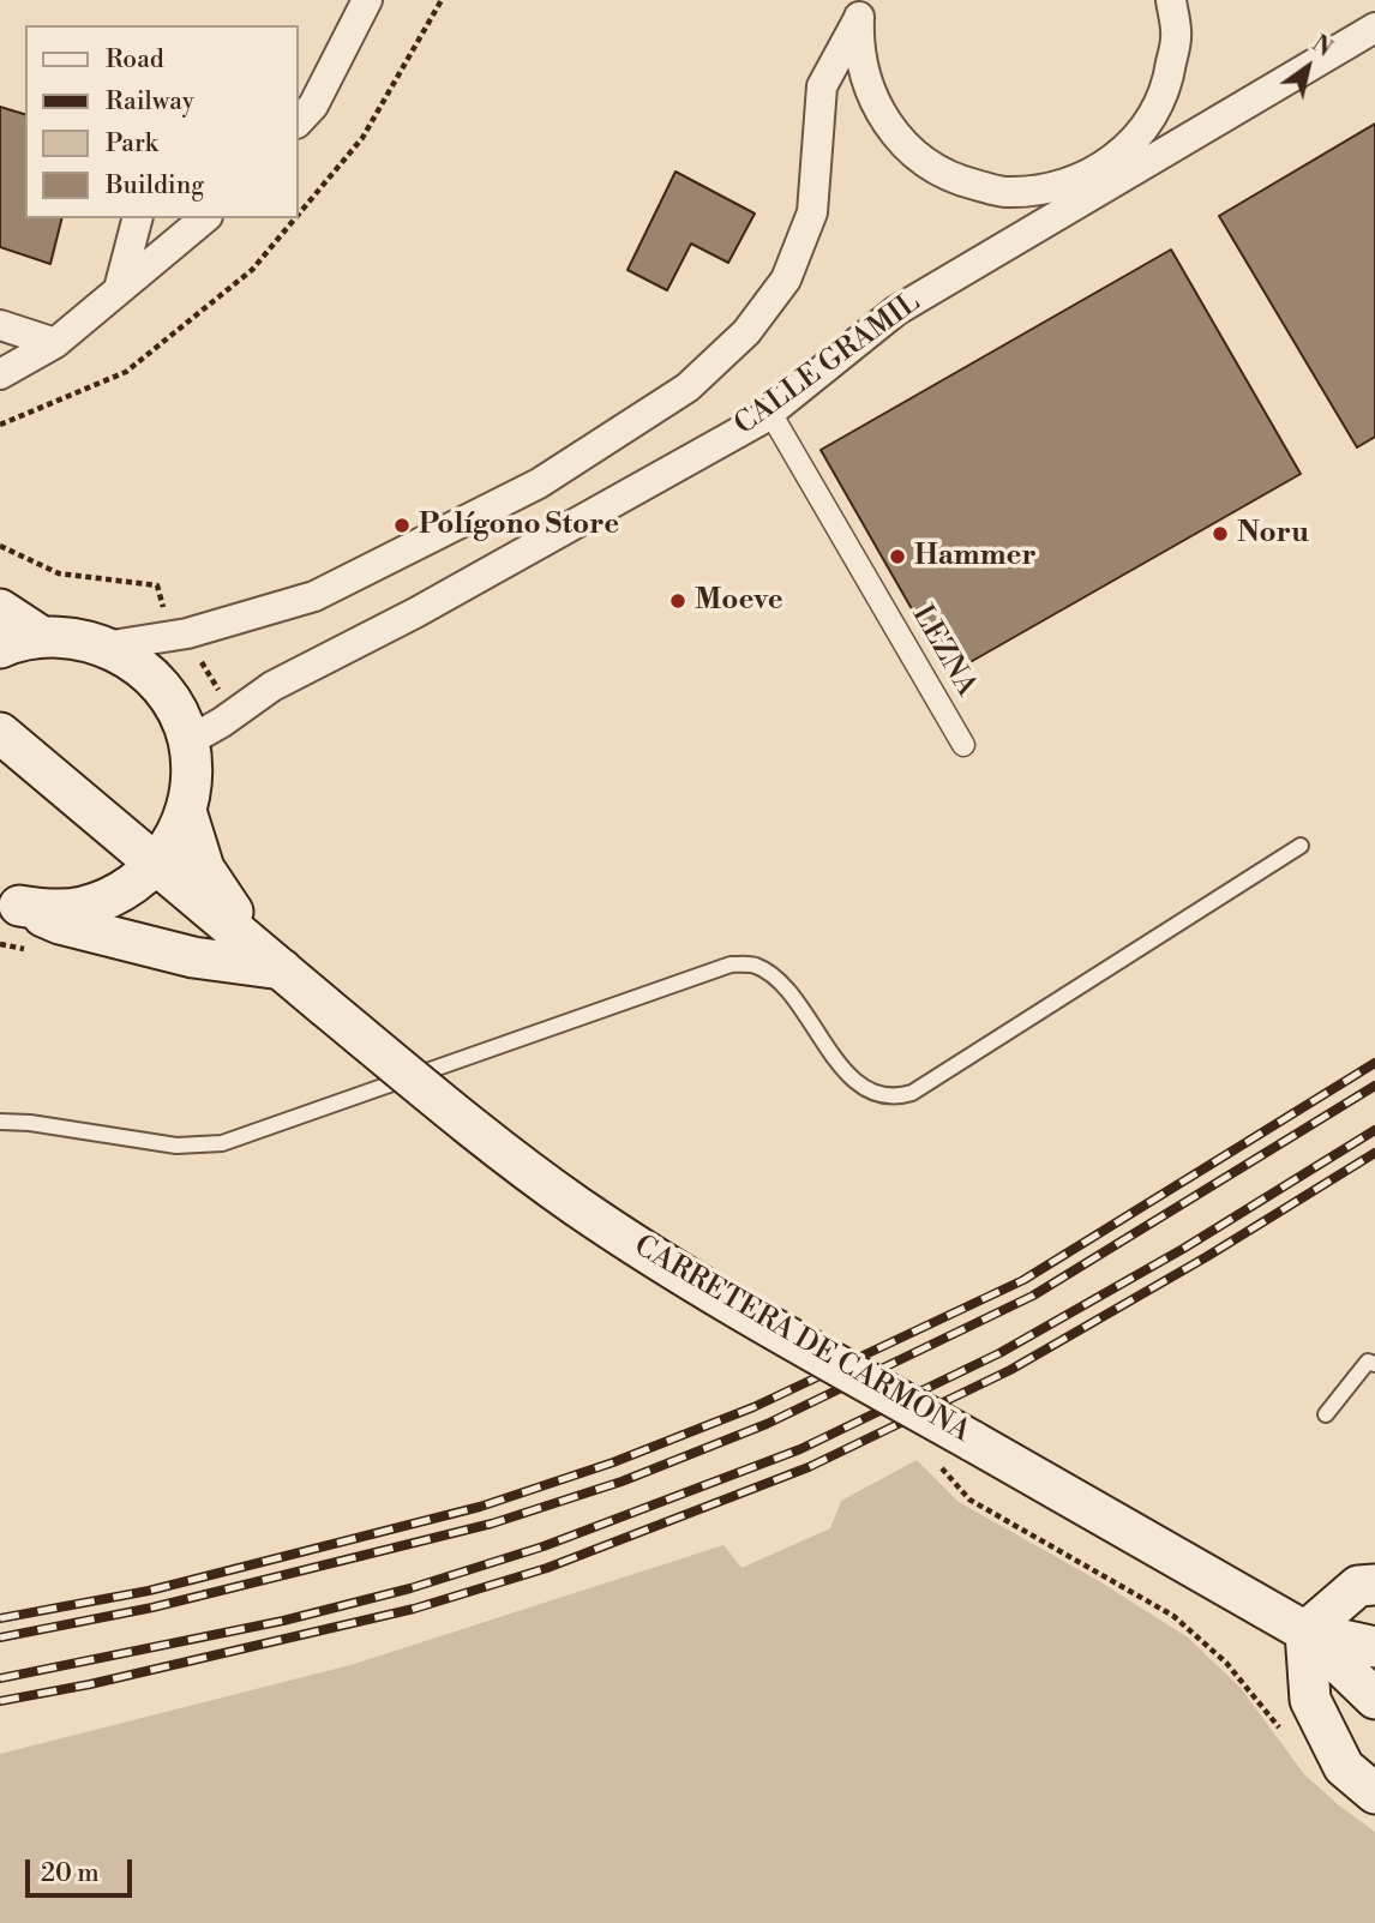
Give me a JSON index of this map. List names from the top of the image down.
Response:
{
  "streets": {
    "main road": ["CARRETERA DE CARMONA"],
    "street": ["CALLE GRAMIL", "LEZNA"]
  },
  "crossings": [
    ["CALLE GRAMIL", "LEZNA"]
  ],
  "places": [
    "Polígono Store",
    "Noru",
    "Hammer",
    "Moeve"
  ],
  "legend": [
    "Road",
    "Railway",
    "Park",
    "Building"
  ],
  "scale_bar": "20 m",
  "north": "top right"
}
